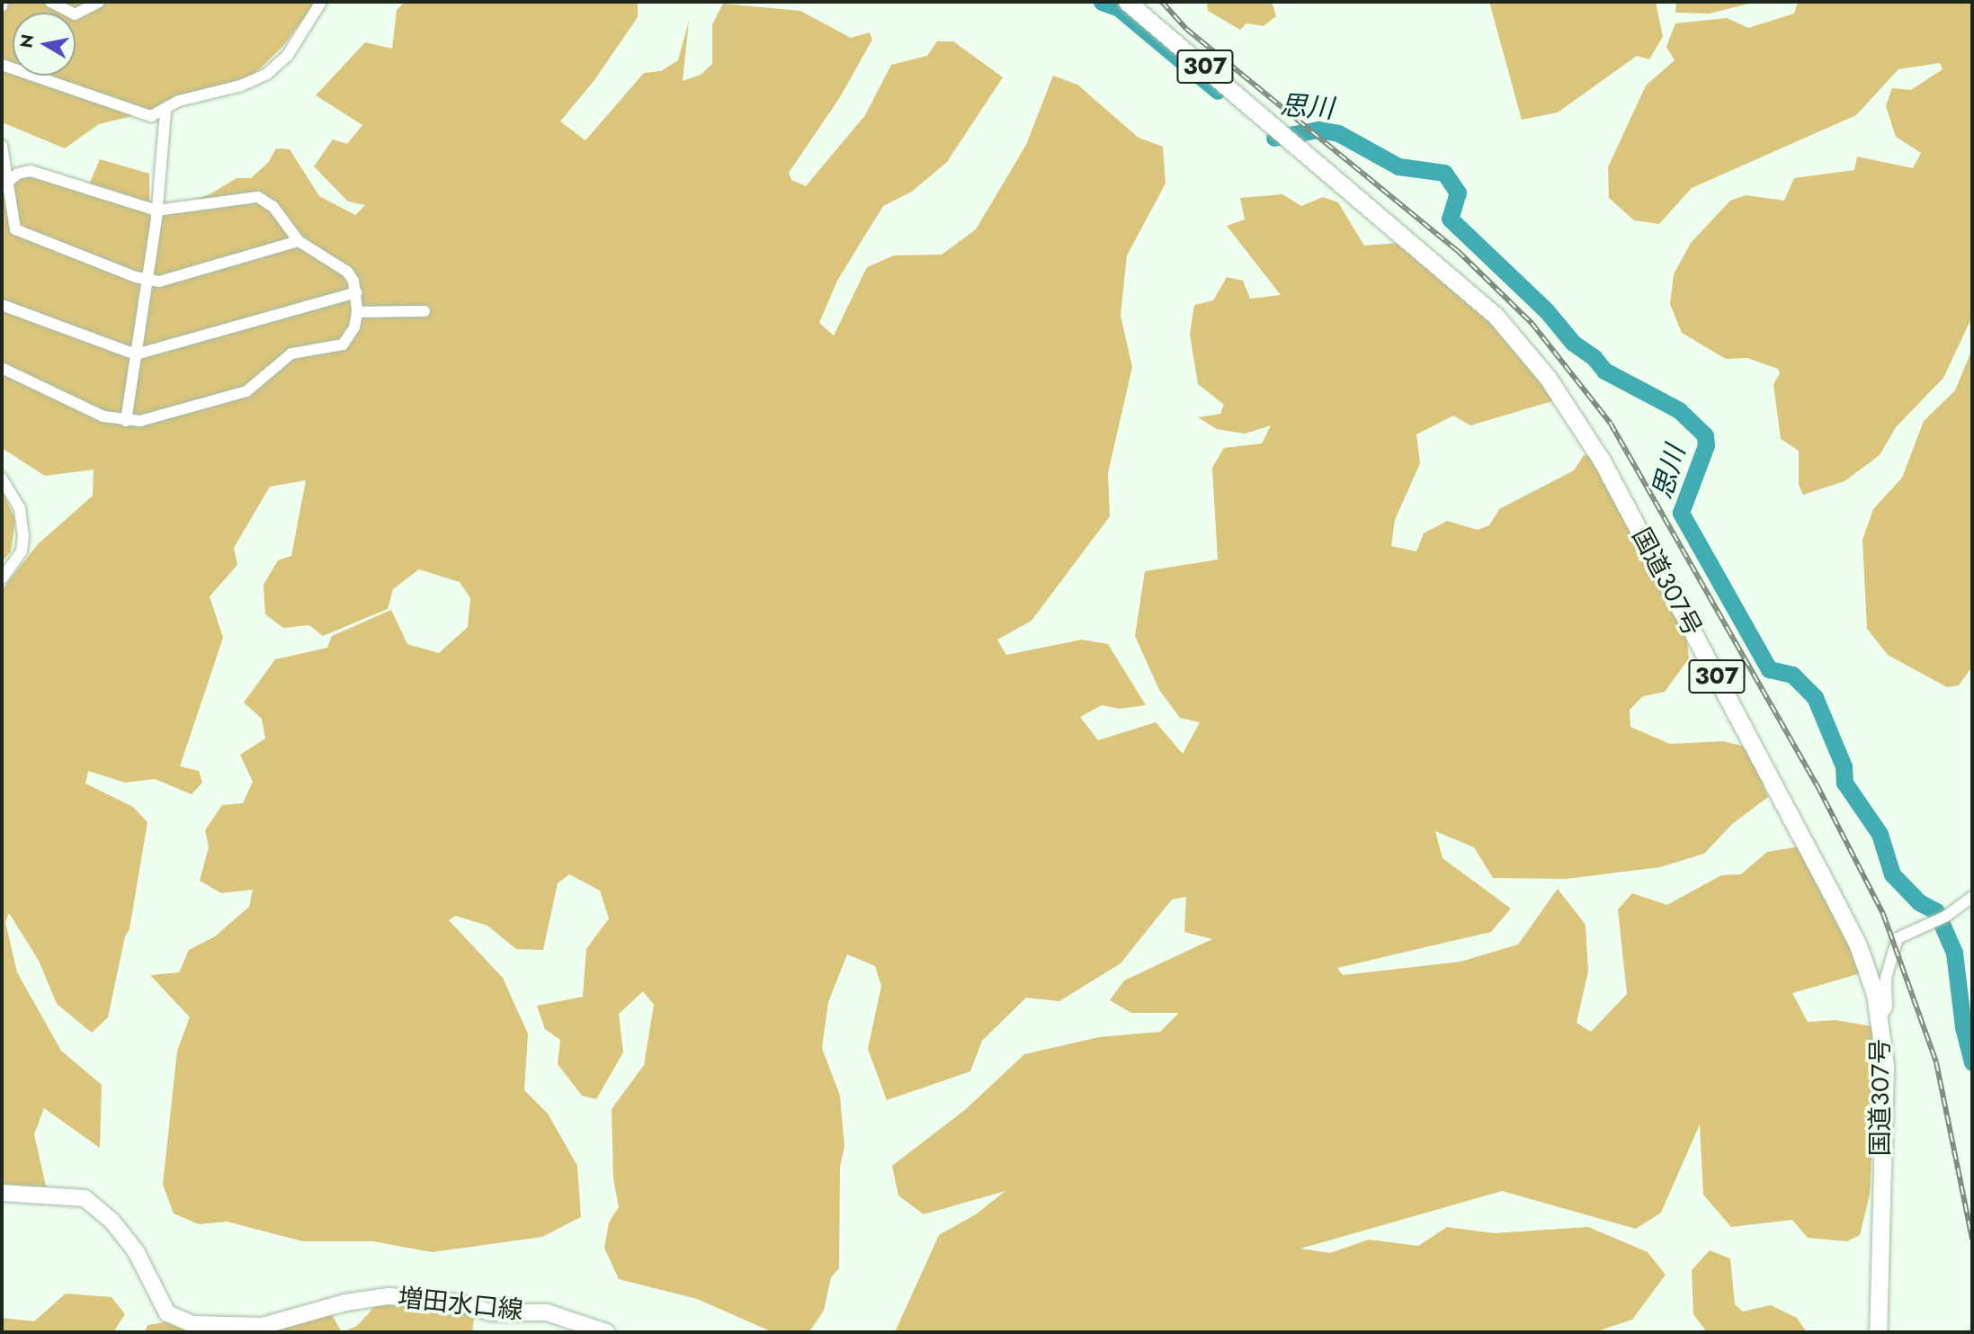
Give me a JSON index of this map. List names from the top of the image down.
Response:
{
  "streets": {
    "highway": ["307", "国道307号"],
    "main road": ["増田水口線"]
  },
  "water": ["思川"],
  "north": "left"
}
